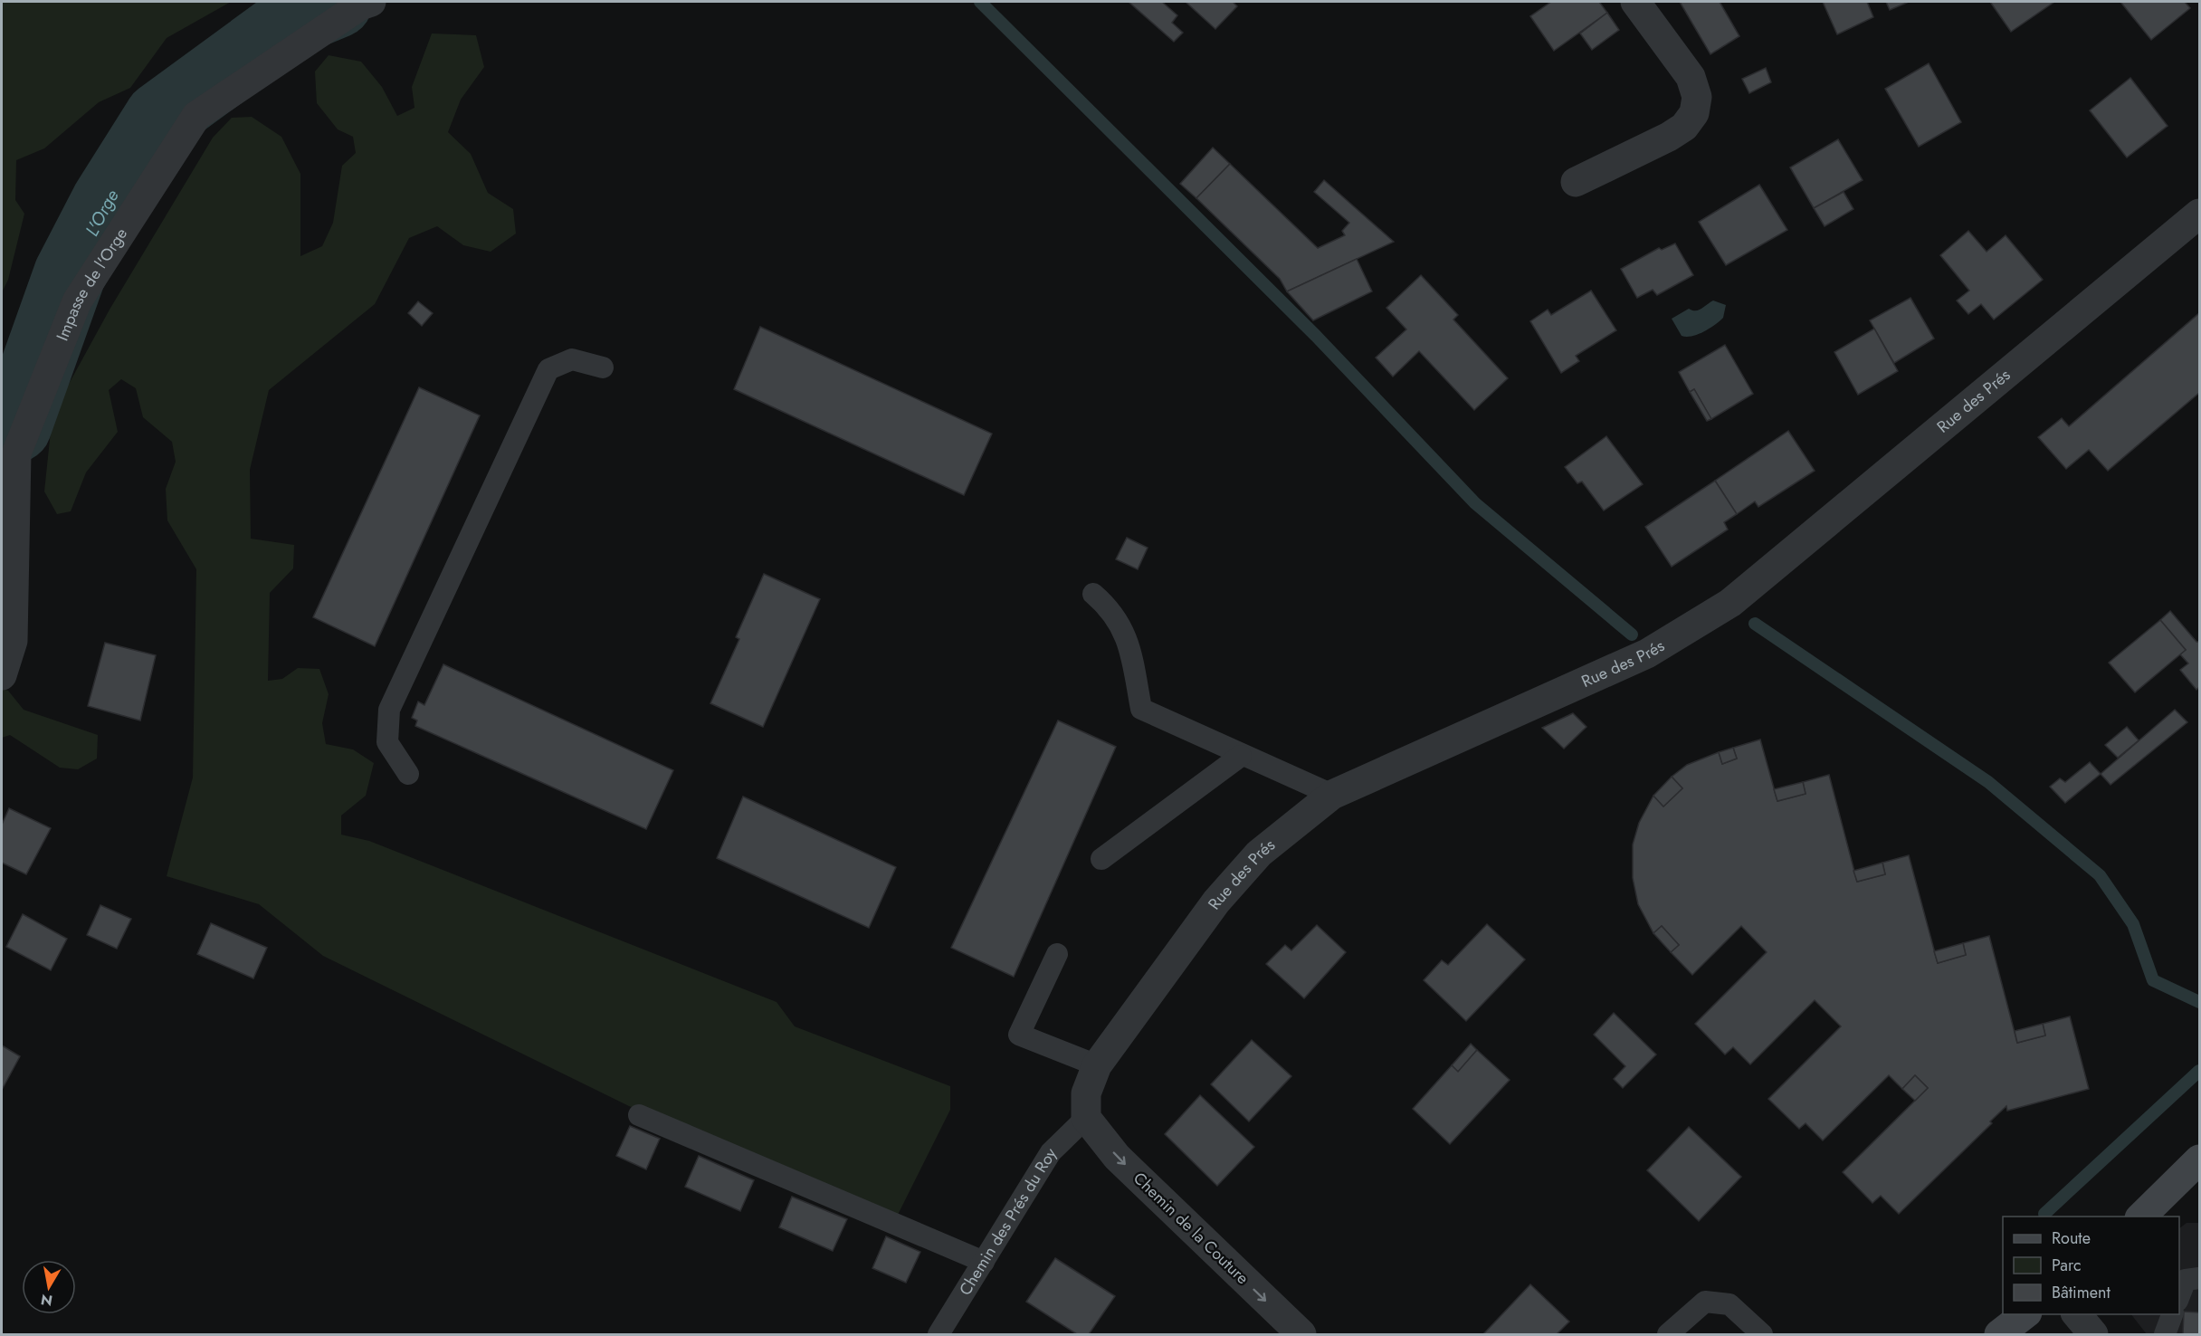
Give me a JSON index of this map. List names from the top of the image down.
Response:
{
  "streets": {
    "street": ["Impasse de l'Orge", "Rue des Prés", "Chemin de la Couture"],
    "lane": ["Chemin des Prés du Roy"]
  },
  "crossings": [
    ["Rue des Prés", "Chemin des Prés du Roy"],
    ["Rue des Prés", "Chemin de la Couture"],
    ["Chemin des Prés du Roy", "Chemin de la Couture"]
  ],
  "one_way": ["Chemin de la Couture"],
  "water": ["L'Orge"],
  "legend": ["Route", "Parc", "Bâtiment"],
  "north": "bottom"
}
